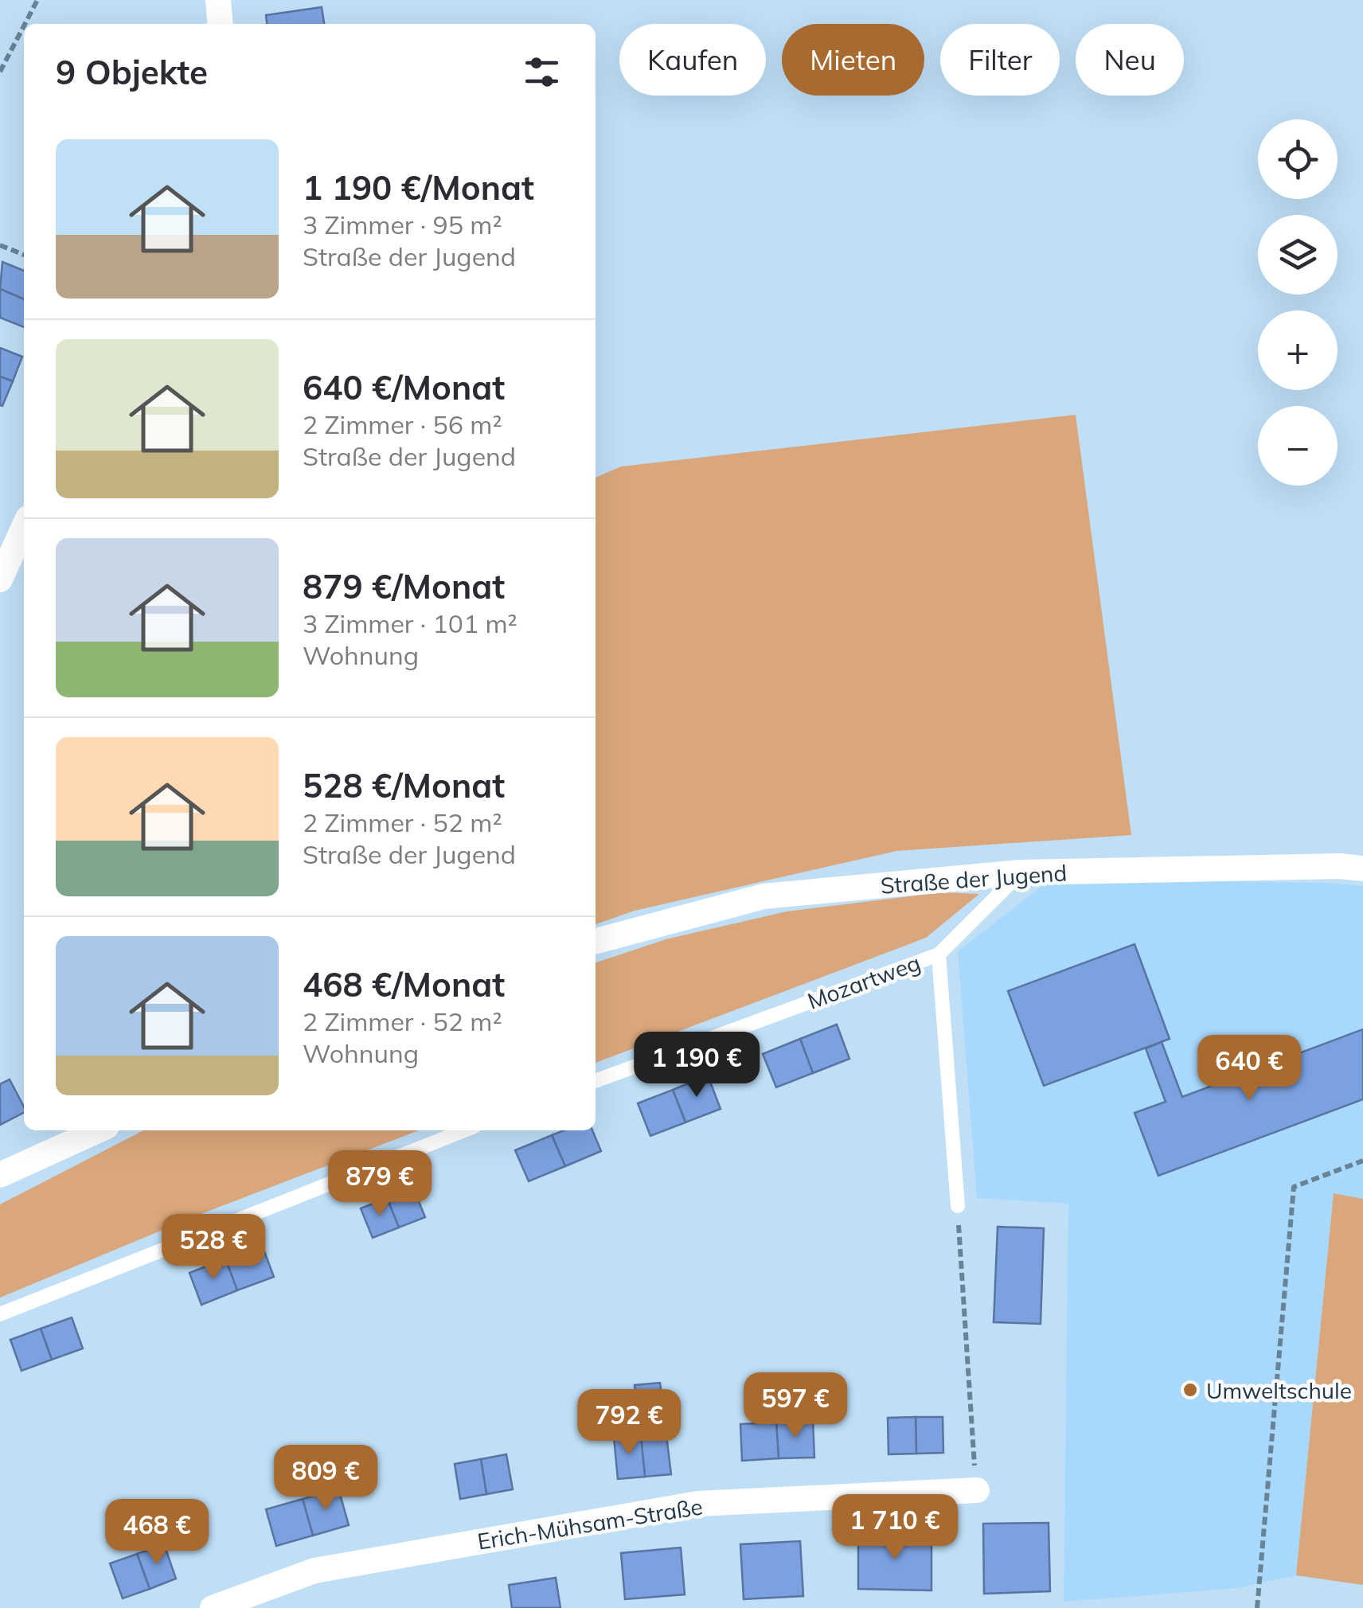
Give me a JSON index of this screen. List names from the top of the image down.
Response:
{
  "streets": {
    "street": ["Straße der Jugend", "Erich-Mühsam-Straße"],
    "lane": ["Mozartweg"]
  },
  "crossings": [
    ["Straße der Jugend", "Mozartweg"]
  ],
  "places": ["Umweltschule"],
  "page": {
    "chip": [
      "Kaufen",
      "Mieten",
      "Filter",
      "Neu"
    ],
    "heading": "9 Objekte",
    "map_buttons": ["+", "−"],
    "list": [
      {
        "name": "1 190 €/Monat",
        "note": "3 Zimmer · 95 m² · Straße der Jugend"
      },
      {
        "name": "640 €/Monat",
        "note": "2 Zimmer · 56 m² · Straße der Jugend"
      },
      {
        "name": "879 €/Monat",
        "note": "3 Zimmer · 101 m² · Wohnung"
      },
      {
        "name": "528 €/Monat",
        "note": "2 Zimmer · 52 m² · Straße der Jugend"
      },
      {
        "name": "468 €/Monat",
        "note": "2 Zimmer · 52 m² · Wohnung"
      }
    ],
    "price": [
      "1 190 €",
      "640 €",
      "879 €",
      "528 €",
      "597 €",
      "792 €",
      "809 €",
      "1 710 €",
      "468 €"
    ]
  }
}
